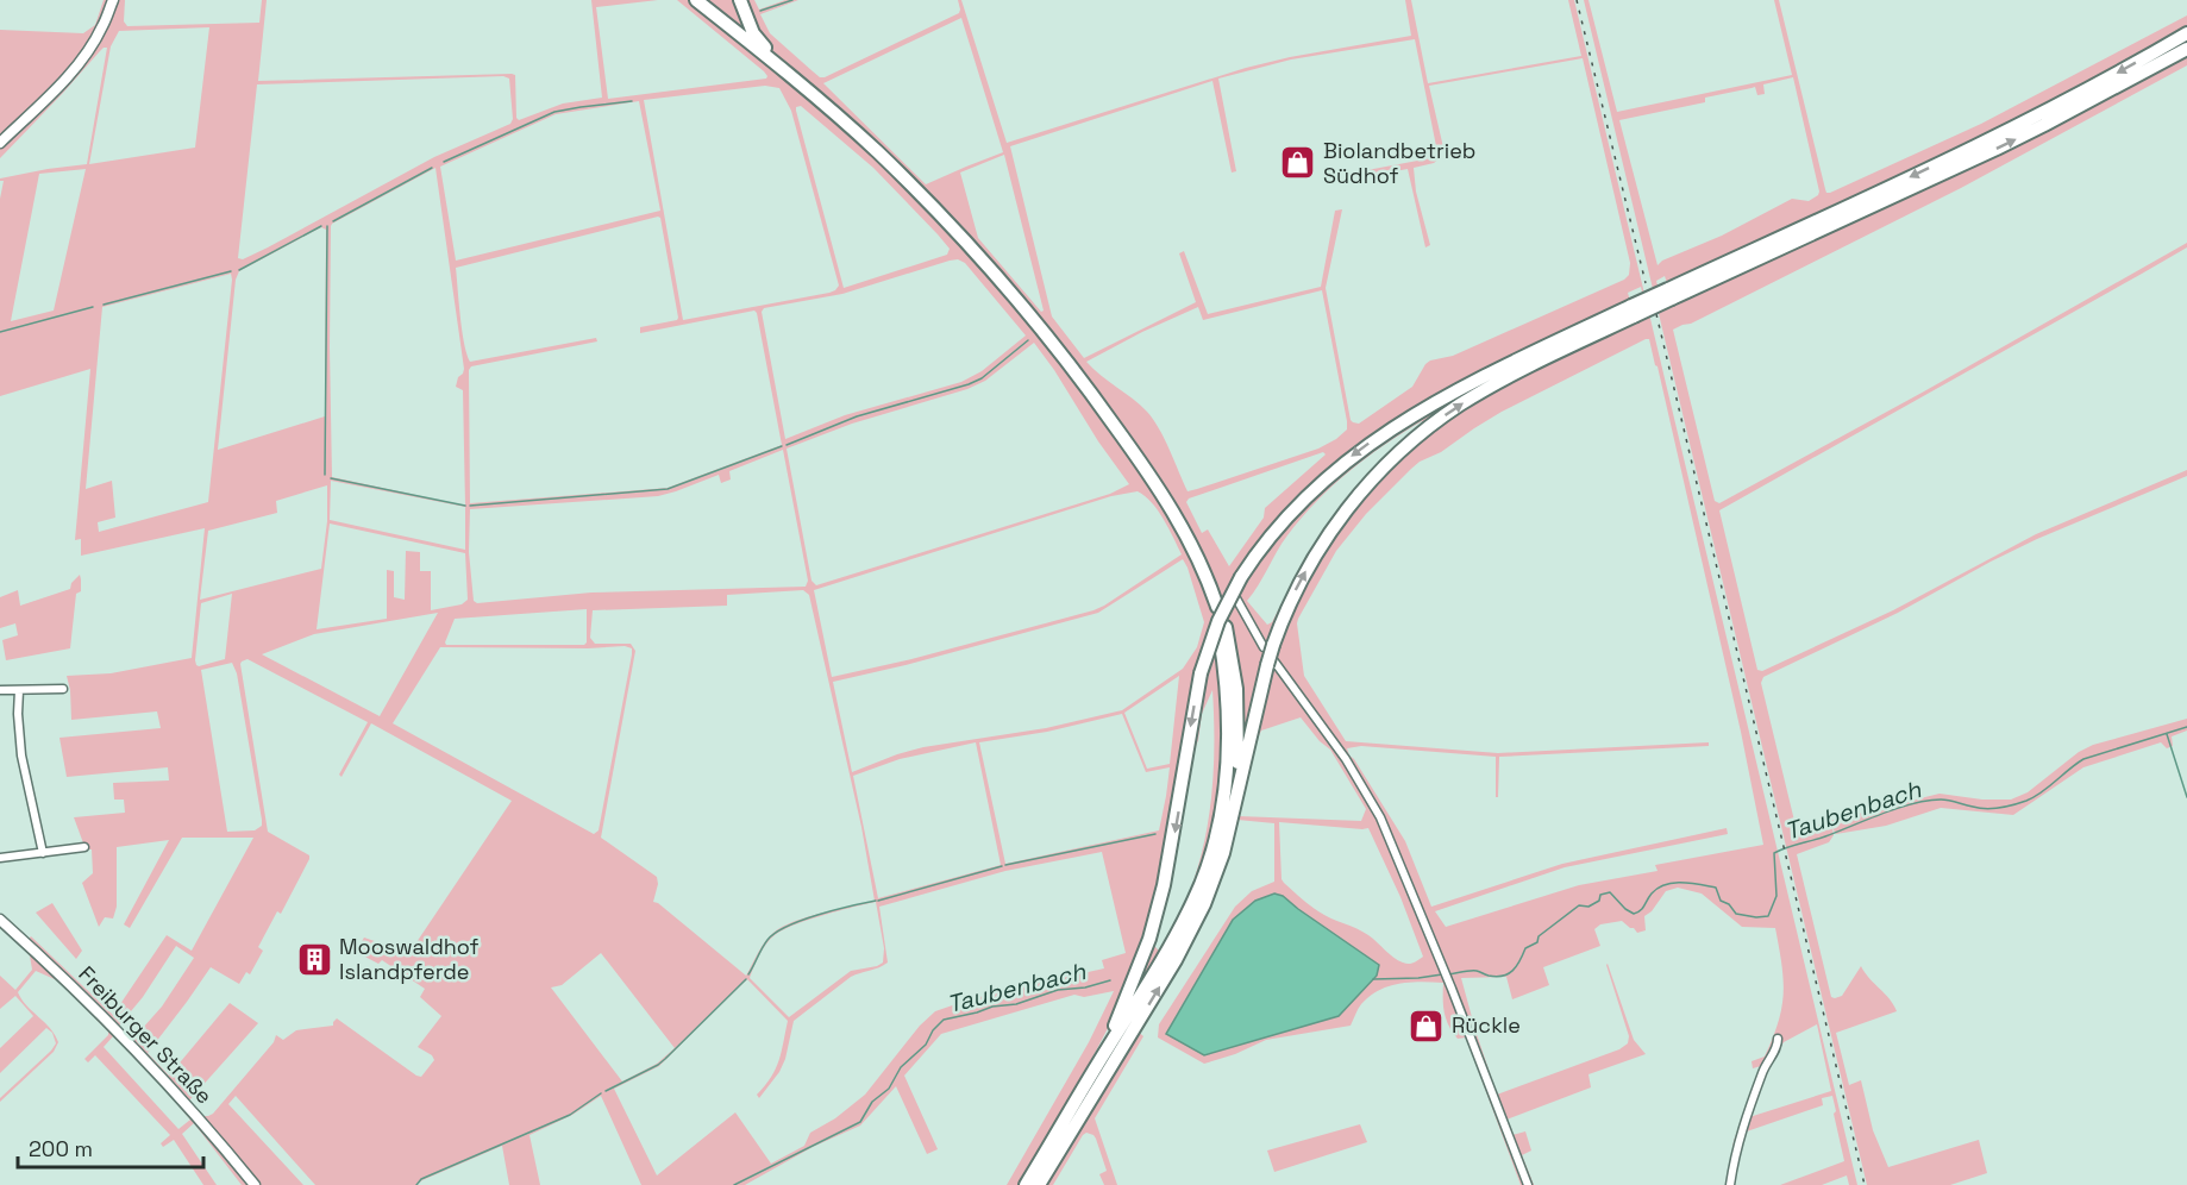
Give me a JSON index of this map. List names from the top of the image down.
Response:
{
  "streets": {
    "street": ["Freiburger Straße"]
  },
  "water": ["Taubenbach"],
  "places": {
    "shop": ["Biolandbetrieb Südhof", "Rückle"],
    "building": ["Mooswaldhof Islandpferde"]
  },
  "scale_bar": "200 m"
}
